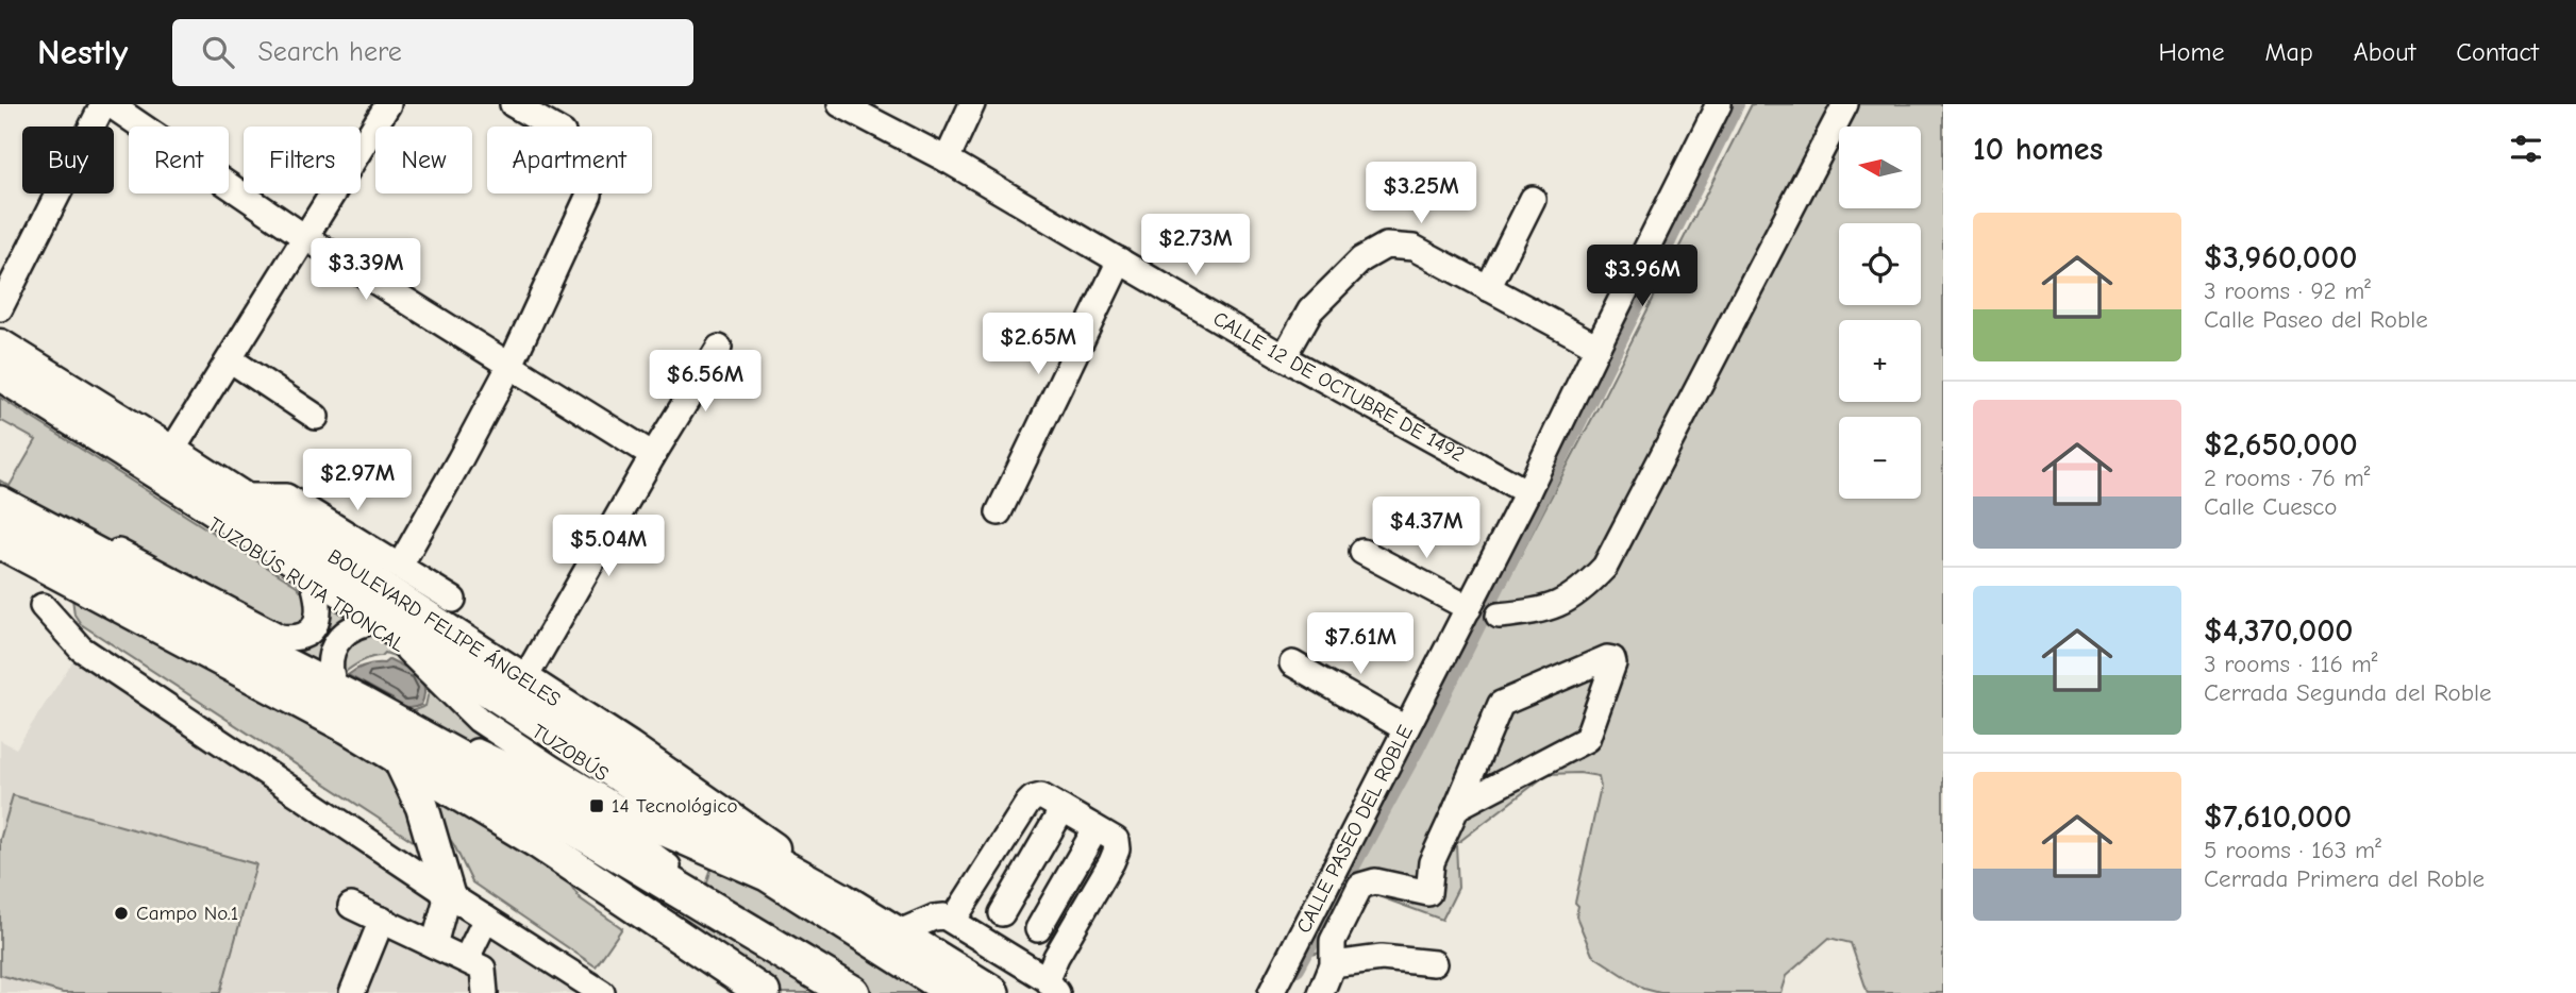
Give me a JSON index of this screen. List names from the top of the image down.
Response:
{
  "streets": {
    "highway": ["BOULEVARD FELIPE ÁNGELES"],
    "street": ["CALLE 12 DE OCTUBRE DE 1492", "TUZOBÚS RUTA TRONCAL", "CALLE PASEO DEL ROBLE"]
  },
  "crossings": [
    ["CALLE 12 DE OCTUBRE DE 1492", "CALLE PASEO DEL ROBLE"]
  ],
  "places": {
    "transit": ["14 Tecnológico"],
    "other": ["Campo No.1"]
  },
  "north": "left",
  "page": {
    "header": "Nestly",
    "search": "Search here",
    "nav": [
      "Home",
      "Map",
      "About",
      "Contact"
    ],
    "heading": "10 homes",
    "map_buttons": ["+", "−"],
    "chip": [
      "Buy",
      "Rent",
      "Filters",
      "New",
      "Apartment"
    ],
    "price": [
      "$3.25M",
      "$2.73M",
      "$3.39M",
      "$3.96M",
      "$2.65M",
      "$6.56M",
      "$2.97M",
      "$4.37M",
      "$5.04M",
      "$7.61M"
    ],
    "list": [
      {
        "name": "$3,960,000",
        "note": "3 rooms · 92 m² · Calle Paseo del Roble"
      },
      {
        "name": "$2,650,000",
        "note": "2 rooms · 76 m² · Calle Cuesco"
      },
      {
        "name": "$4,370,000",
        "note": "3 rooms · 116 m² · Cerrada Segunda del Roble"
      },
      {
        "name": "$7,610,000",
        "note": "5 rooms · 163 m² · Cerrada Primera del Roble"
      }
    ]
  }
}
